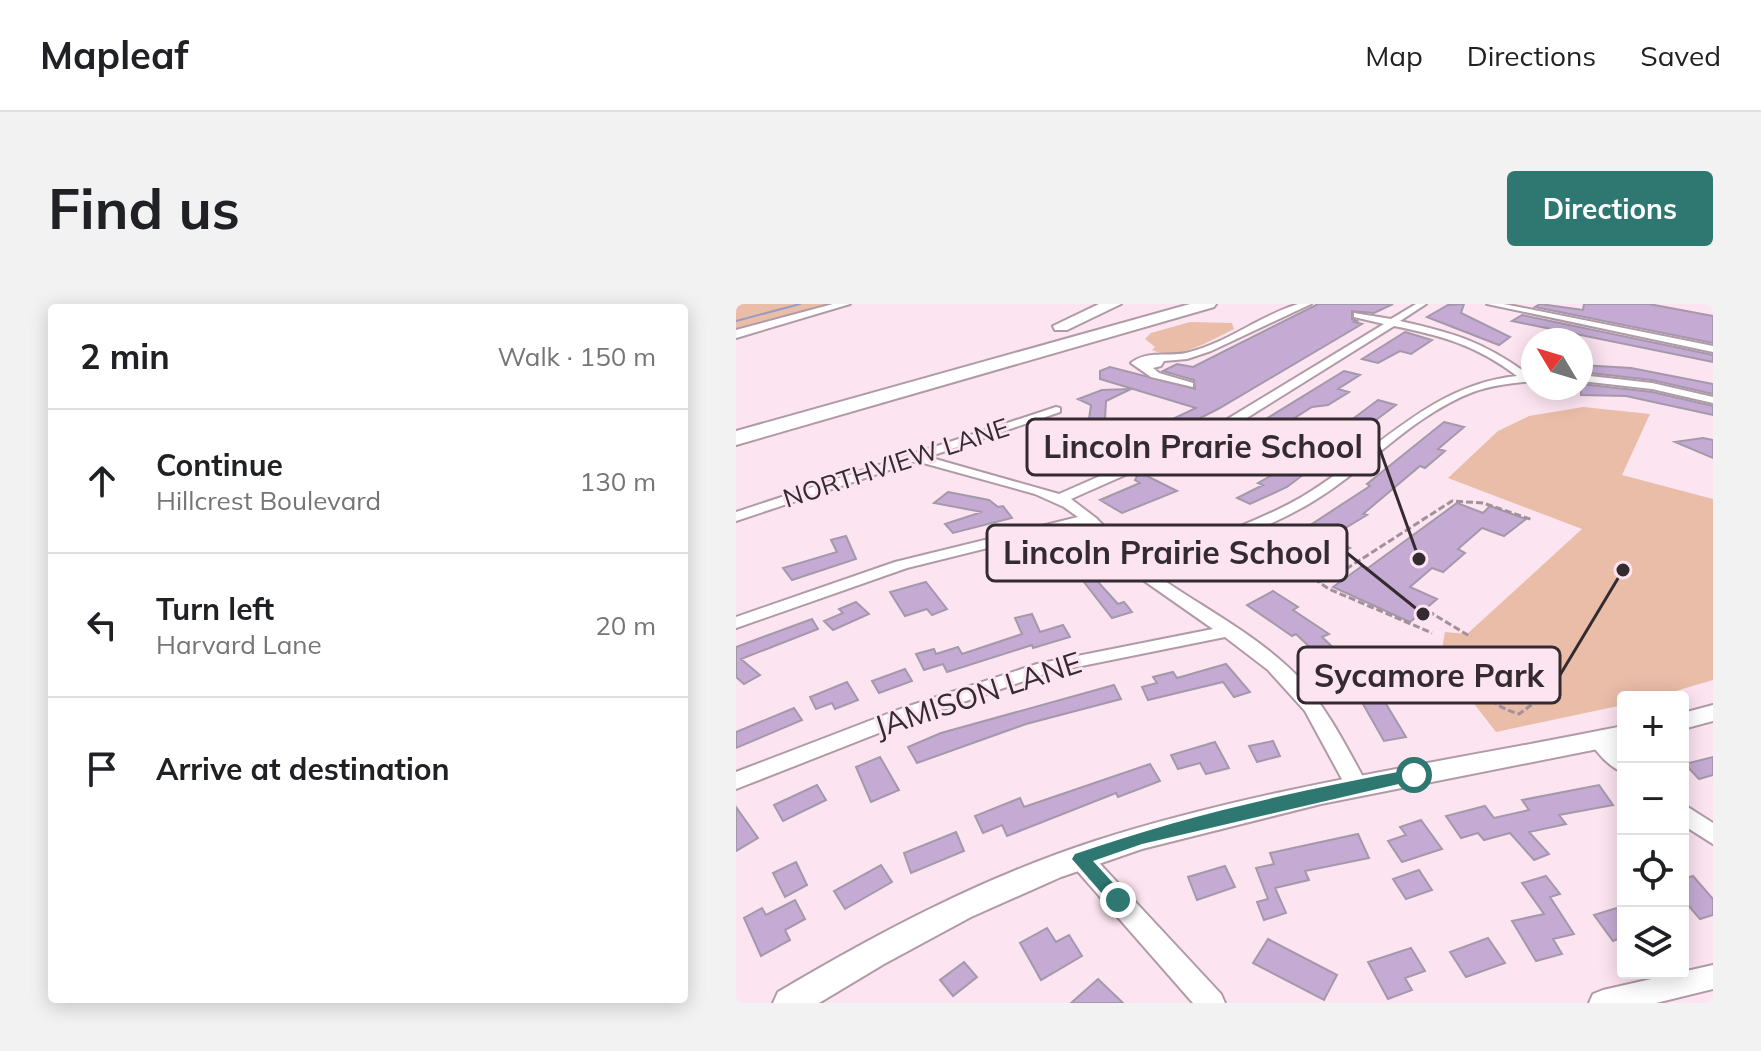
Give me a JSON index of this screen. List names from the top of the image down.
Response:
{
  "streets": {
    "street": ["NORTHVIEW LANE", "JAMISON LANE"]
  },
  "places": ["Lincoln Prarie School", "Sycamore Park", "Lincoln Prairie School"],
  "north": "top left",
  "page": {
    "header": "Mapleaf",
    "nav": ["Map", "Directions", "Saved"],
    "buttons": "Directions",
    "title": "Find us",
    "heading": ["2 min", "Walk · 150 m"],
    "list": [
      ["Continue", "Hillcrest Boulevard", "130 m"],
      ["Turn left", "Harvard Lane", "20 m"],
      "Arrive at destination"
    ],
    "map_buttons": ["+", "−"]
  }
}
